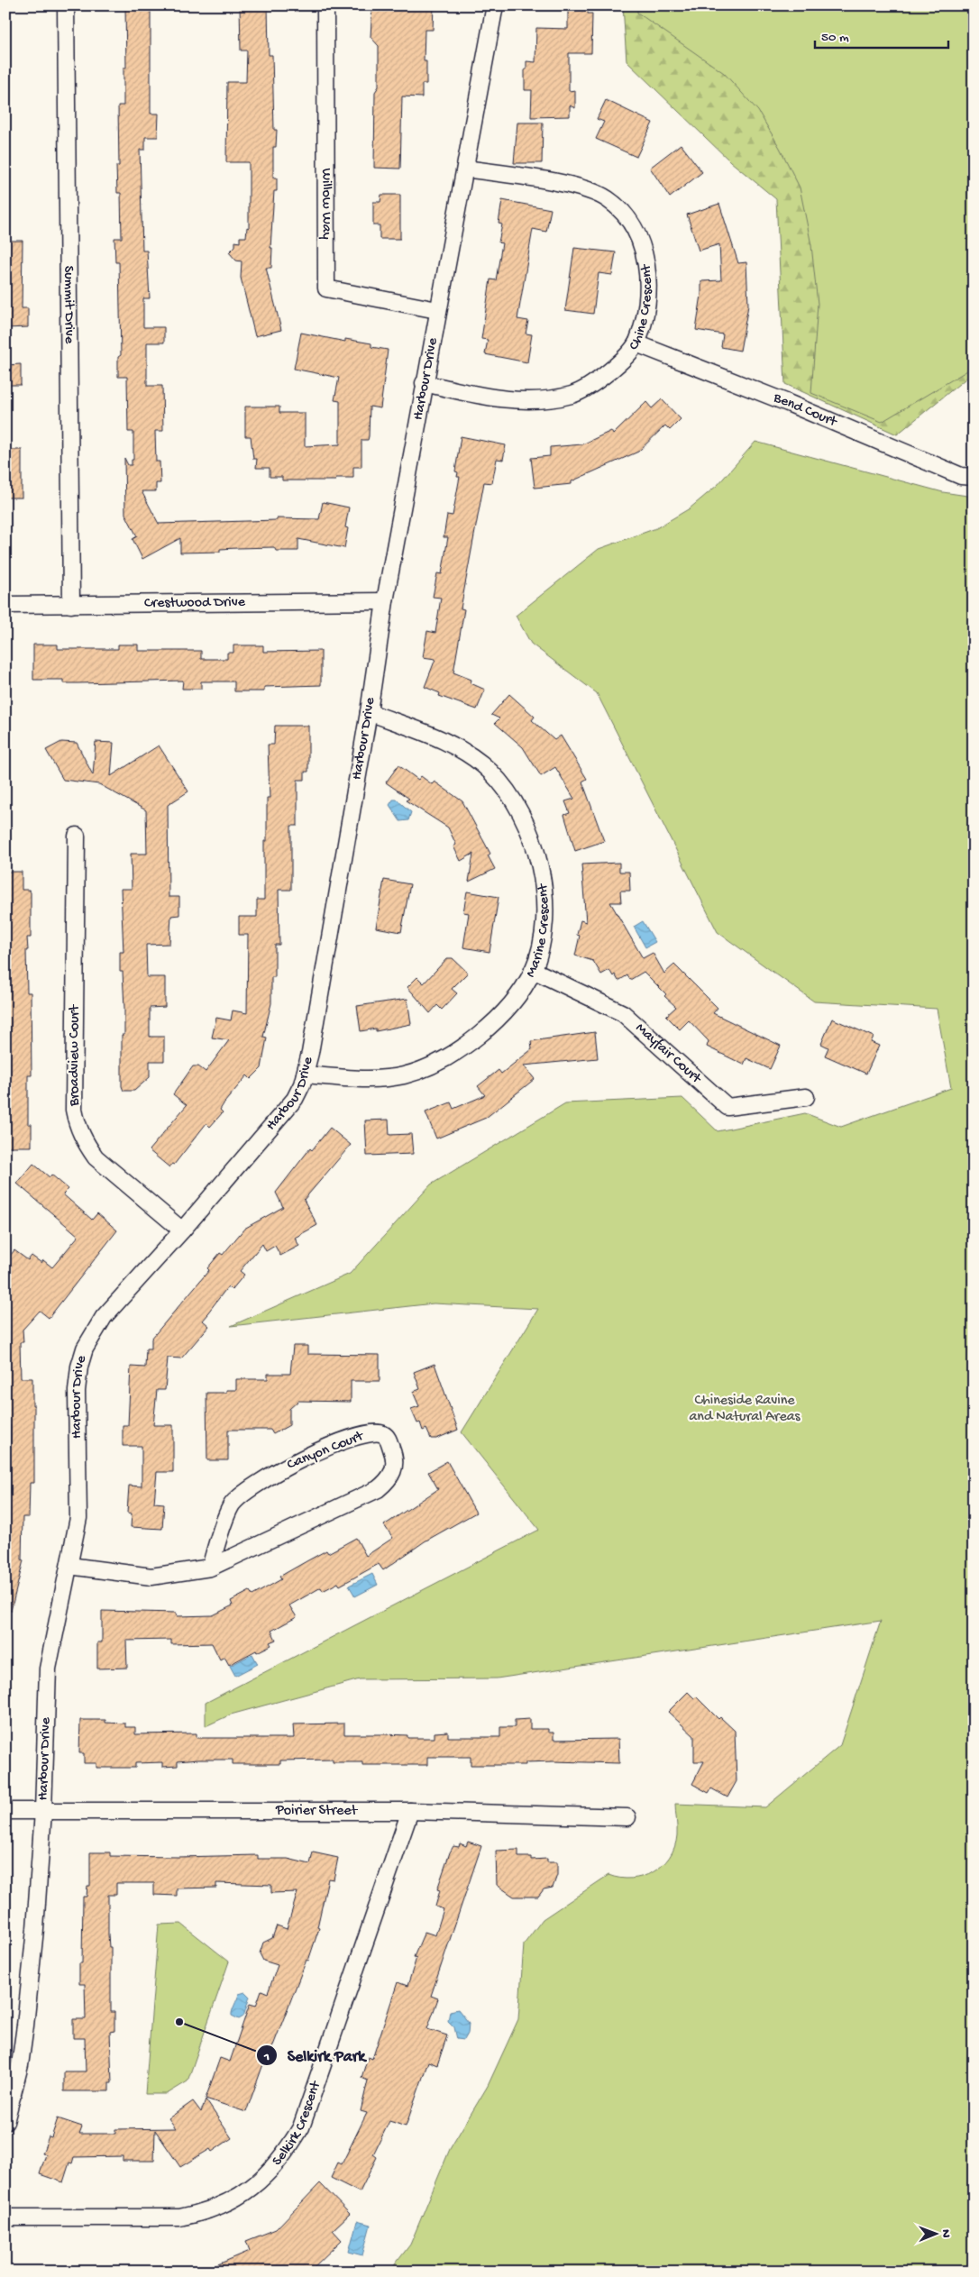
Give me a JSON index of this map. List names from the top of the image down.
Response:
{
  "streets": {
    "street": [
      "Willow Way",
      "Summit Drive",
      "Chine Crescent",
      "Harbour Drive",
      "Bend Court",
      "Crestwood Drive",
      "Marine Crescent",
      "Mayfair Court",
      "Broadview Court",
      "Canyon Court",
      "Poirier Street",
      "Selkirk Crescent"
    ]
  },
  "crossings": [
    ["Willow Way", "Harbour Drive"],
    ["Summit Drive", "Crestwood Drive"],
    ["Chine Crescent", "Harbour Drive"],
    ["Chine Crescent", "Bend Court"],
    ["Harbour Drive", "Crestwood Drive"],
    ["Harbour Drive", "Marine Crescent"],
    ["Harbour Drive", "Broadview Court"],
    ["Harbour Drive", "Canyon Court"],
    ["Harbour Drive", "Poirier Street"],
    ["Marine Crescent", "Mayfair Court"],
    ["Poirier Street", "Selkirk Crescent"]
  ],
  "parks": ["Chineside Ravine and Natural Areas"],
  "places": ["Selkirk Park"],
  "scale_bar": "50 m",
  "north": "right"
}
